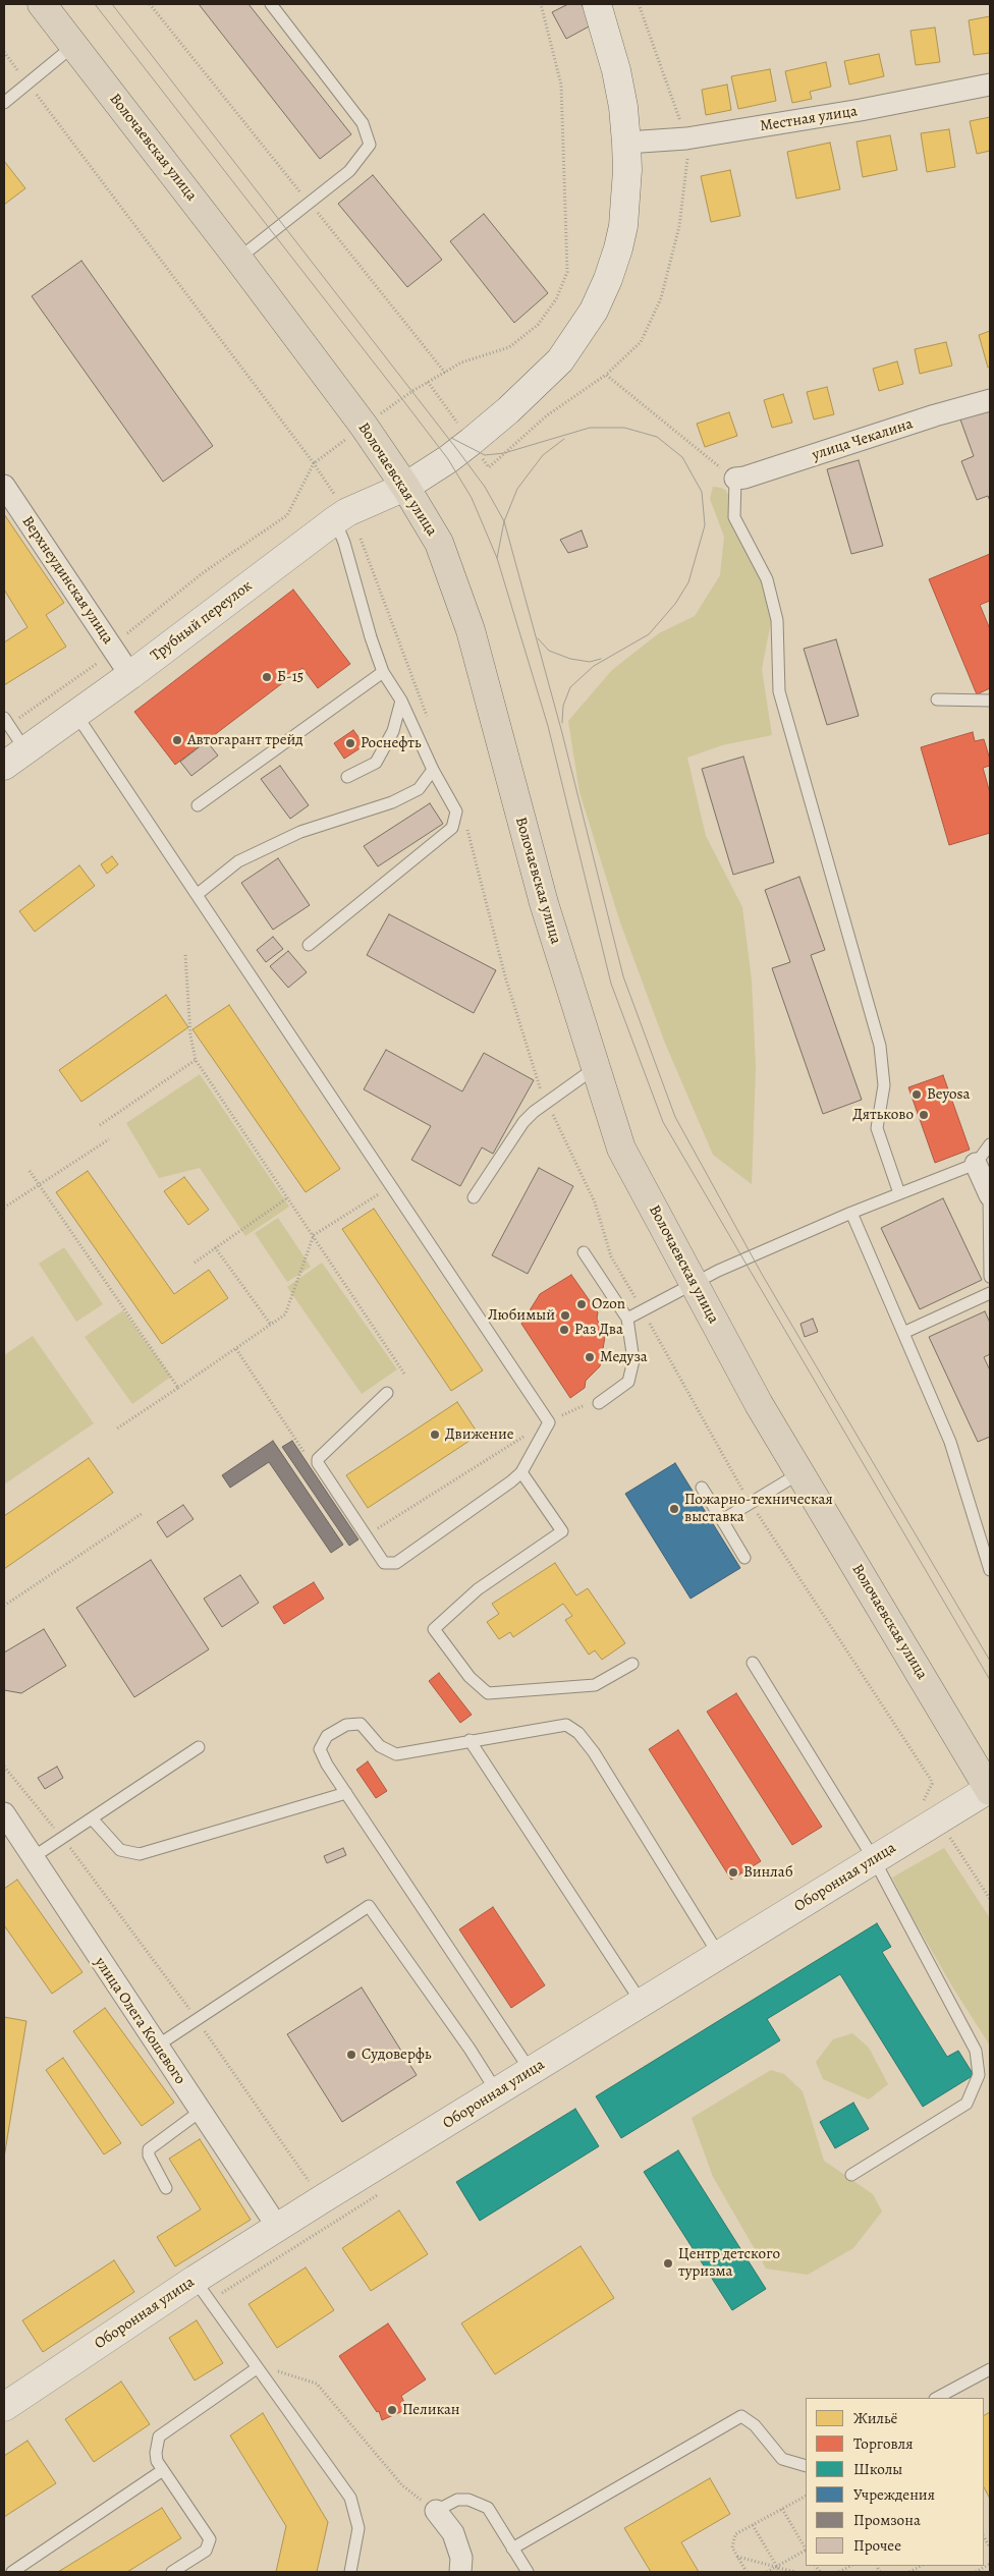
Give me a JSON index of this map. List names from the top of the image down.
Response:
{
  "streets": {
    "main road": ["Волочаевская улица"],
    "street": [
      "Местная улица",
      "улица Чекалина",
      "Верхнеудинская улица",
      "Трубный переулок",
      "Оборонная улица",
      "улица Олега Кошевого"
    ]
  },
  "crossings": [
    ["Местная улица", "Трубный переулок"],
    ["Волочаевская улица", "Трубный переулок"],
    ["Волочаевская улица", "Оборонная улица"],
    ["Верхнеудинская улица", "Трубный переулок"],
    ["Оборонная улица", "улица Олега Кошевого"]
  ],
  "places": [
    "Б-15",
    "Автогарант трейд",
    "Роснефть",
    "Beyosa",
    "Дятьково",
    "Ozon",
    "Любимый",
    "Раз Два",
    "Медуза",
    "Движение",
    "Пожарно-техническая выставка",
    "Винлаб",
    "Судоверфь",
    "Центр детского туризма",
    "Пеликан"
  ],
  "legend": [
    "Жильё",
    "Торговля",
    "Школы",
    "Учреждения",
    "Промзона",
    "Прочее"
  ]
}
